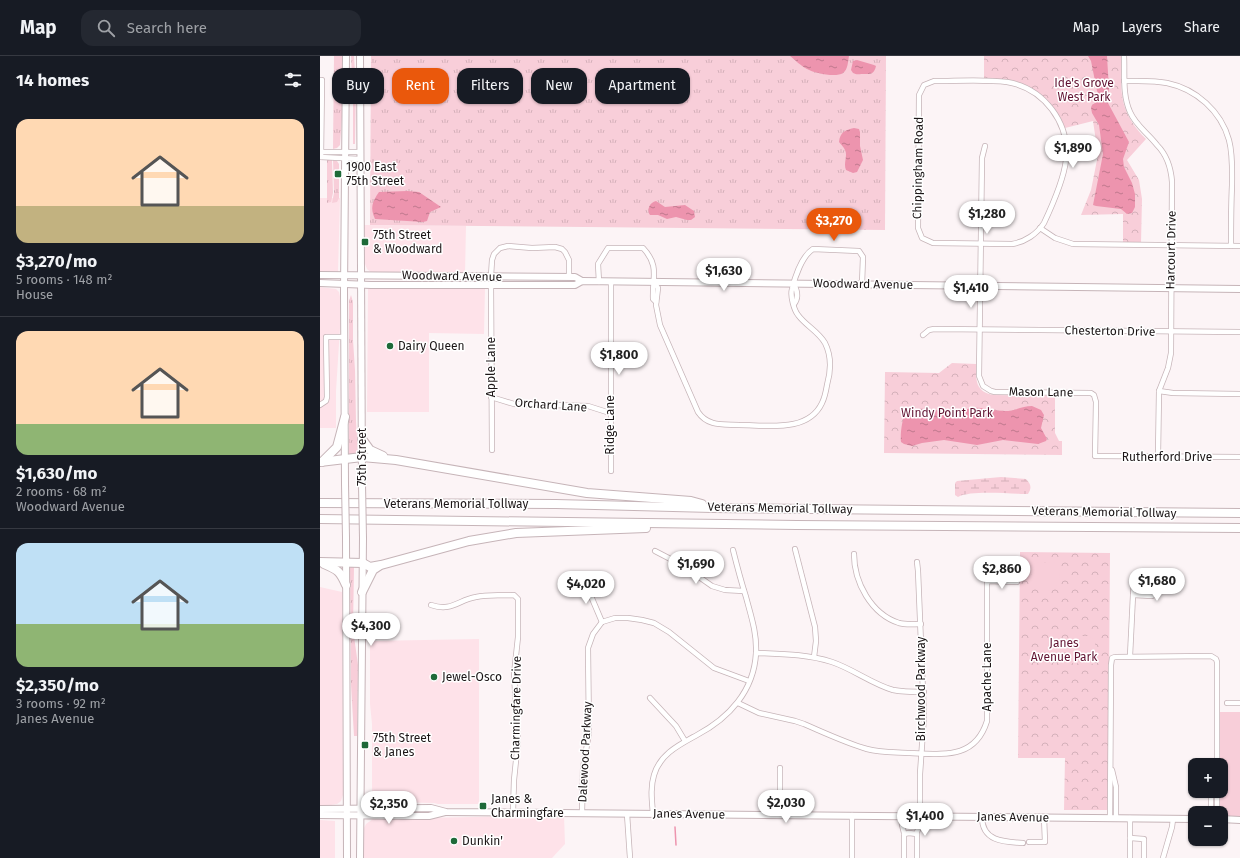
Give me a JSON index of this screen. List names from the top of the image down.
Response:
{
  "streets": {
    "highway": ["Veterans Memorial Tollway"],
    "main road": ["Woodward Avenue", "75th Street", "Janes Avenue"],
    "street": [
      "Chippingham Road",
      "Harcourt Drive",
      "Chesterton Drive",
      "Apple Lane",
      "Mason Lane",
      "Orchard Lane",
      "Ridge Lane",
      "Rutherford Drive",
      "Apache Lane",
      "Birchwood Parkway",
      "Charmingfare Drive",
      "Dalewood Parkway"
    ]
  },
  "crossings": [
    ["Harcourt Drive", "Woodward Avenue"],
    ["Harcourt Drive", "Chesterton Drive"],
    ["Harcourt Drive", "Rutherford Drive"],
    ["Woodward Avenue", "Apple Lane"],
    ["Woodward Avenue", "Ridge Lane"],
    ["Woodward Avenue", "75th Street"],
    ["Chesterton Drive", "Mason Lane"],
    ["Apple Lane", "Orchard Lane"],
    ["Mason Lane", "Rutherford Drive"],
    ["Orchard Lane", "Ridge Lane"],
    ["75th Street", "Janes Avenue"],
    ["Apache Lane", "Birchwood Parkway"],
    ["Birchwood Parkway", "Janes Avenue"],
    ["Charmingfare Drive", "Janes Avenue"],
    ["Dalewood Parkway", "Janes Avenue"]
  ],
  "parks": ["Ide's Grove West Park", "Windy Point Park", "Janes Avenue Park"],
  "places": {
    "transit": [
      "1900 East 75th Street",
      "75th Street & Woodward",
      "75th Street & Janes",
      "Janes & Charmingfare"
    ],
    "other": ["Dairy Queen", "Jewel-Osco", "Dunkin'"]
  },
  "page": {
    "header": "Map",
    "search": "Search here",
    "nav": ["Map", "Layers", "Share"],
    "heading": "14 homes",
    "chip": [
      "Buy",
      "Rent",
      "Filters",
      "New",
      "Apartment"
    ],
    "list": [
      {
        "name": "$3,270/mo",
        "note": "5 rooms · 148 m² · House"
      },
      {
        "name": "$1,630/mo",
        "note": "2 rooms · 68 m² · Woodward Avenue"
      },
      {
        "name": "$2,350/mo",
        "note": "3 rooms · 92 m² · Janes Avenue"
      }
    ],
    "price": [
      "$1,890",
      "$1,280",
      "$3,270",
      "$1,630",
      "$1,410",
      "$1,800",
      "$1,690",
      "$2,860",
      "$1,680",
      "$4,020",
      "$4,300",
      "$2,030",
      "$2,350",
      "$1,400"
    ],
    "map_buttons": ["+", "−"]
  }
}
